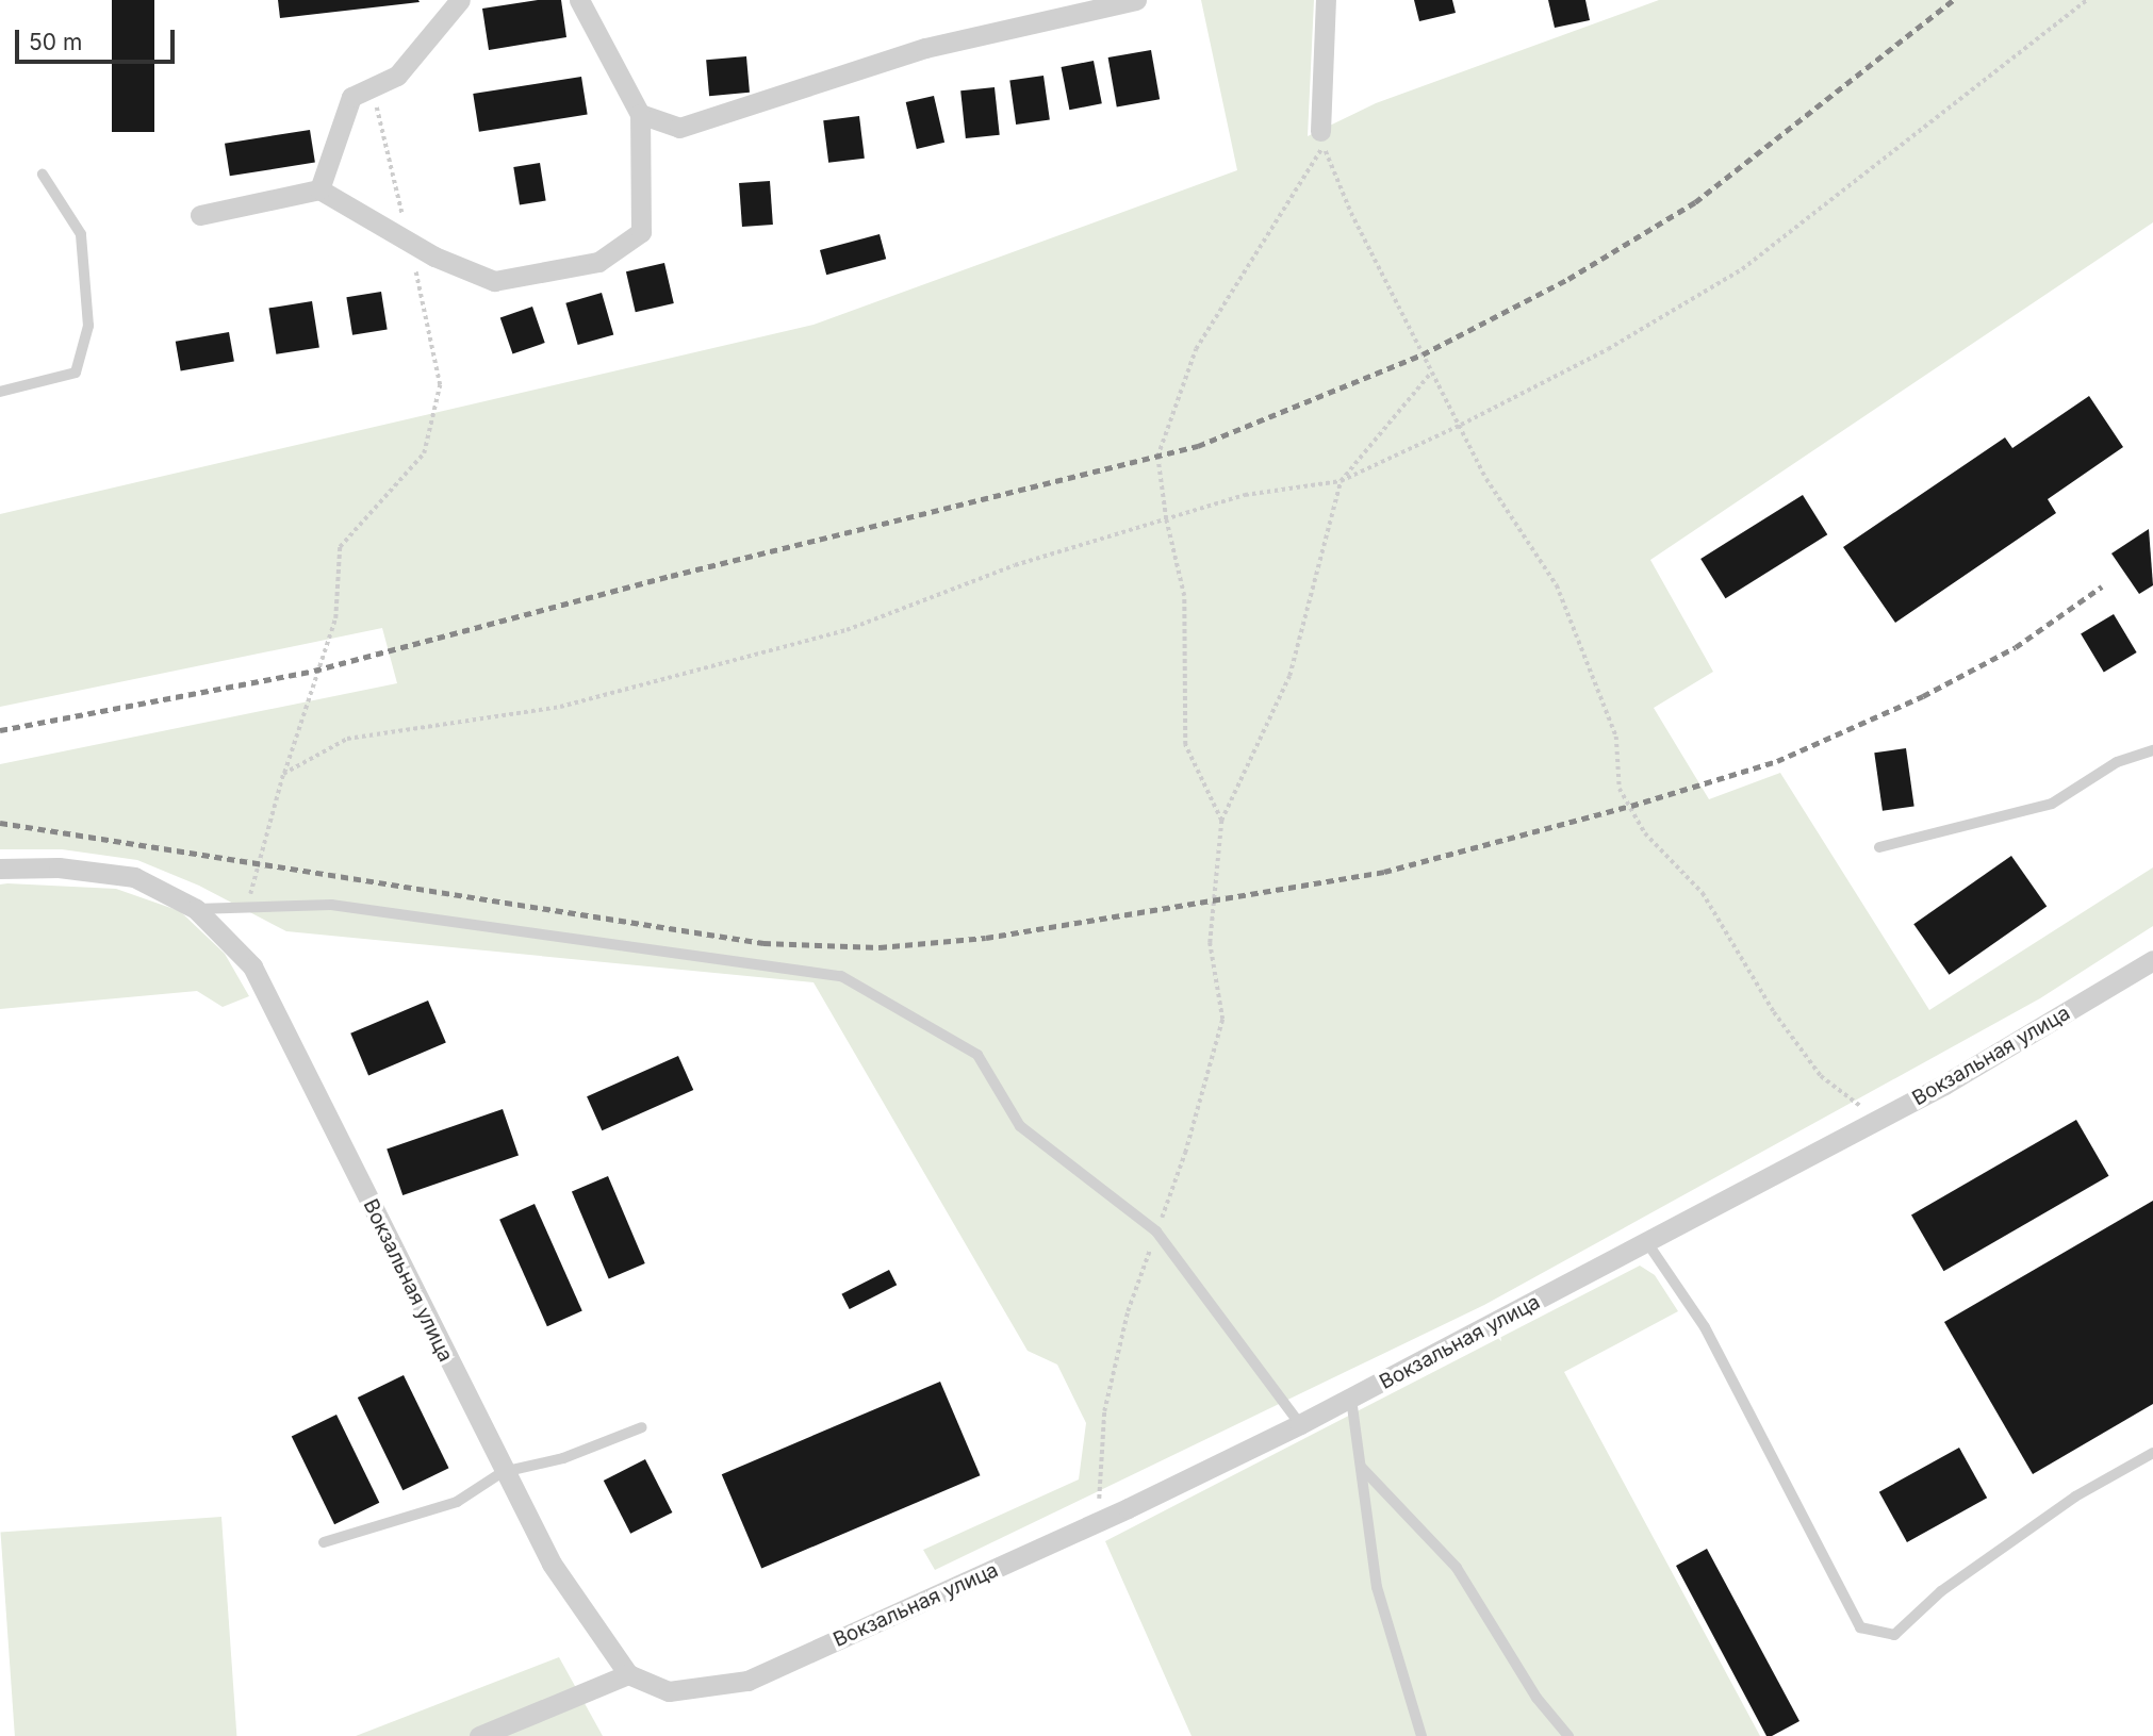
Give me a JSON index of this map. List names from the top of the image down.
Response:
{
  "streets": {
    "street": ["Вокзальная улица"]
  },
  "scale_bar": "50 m"
}
